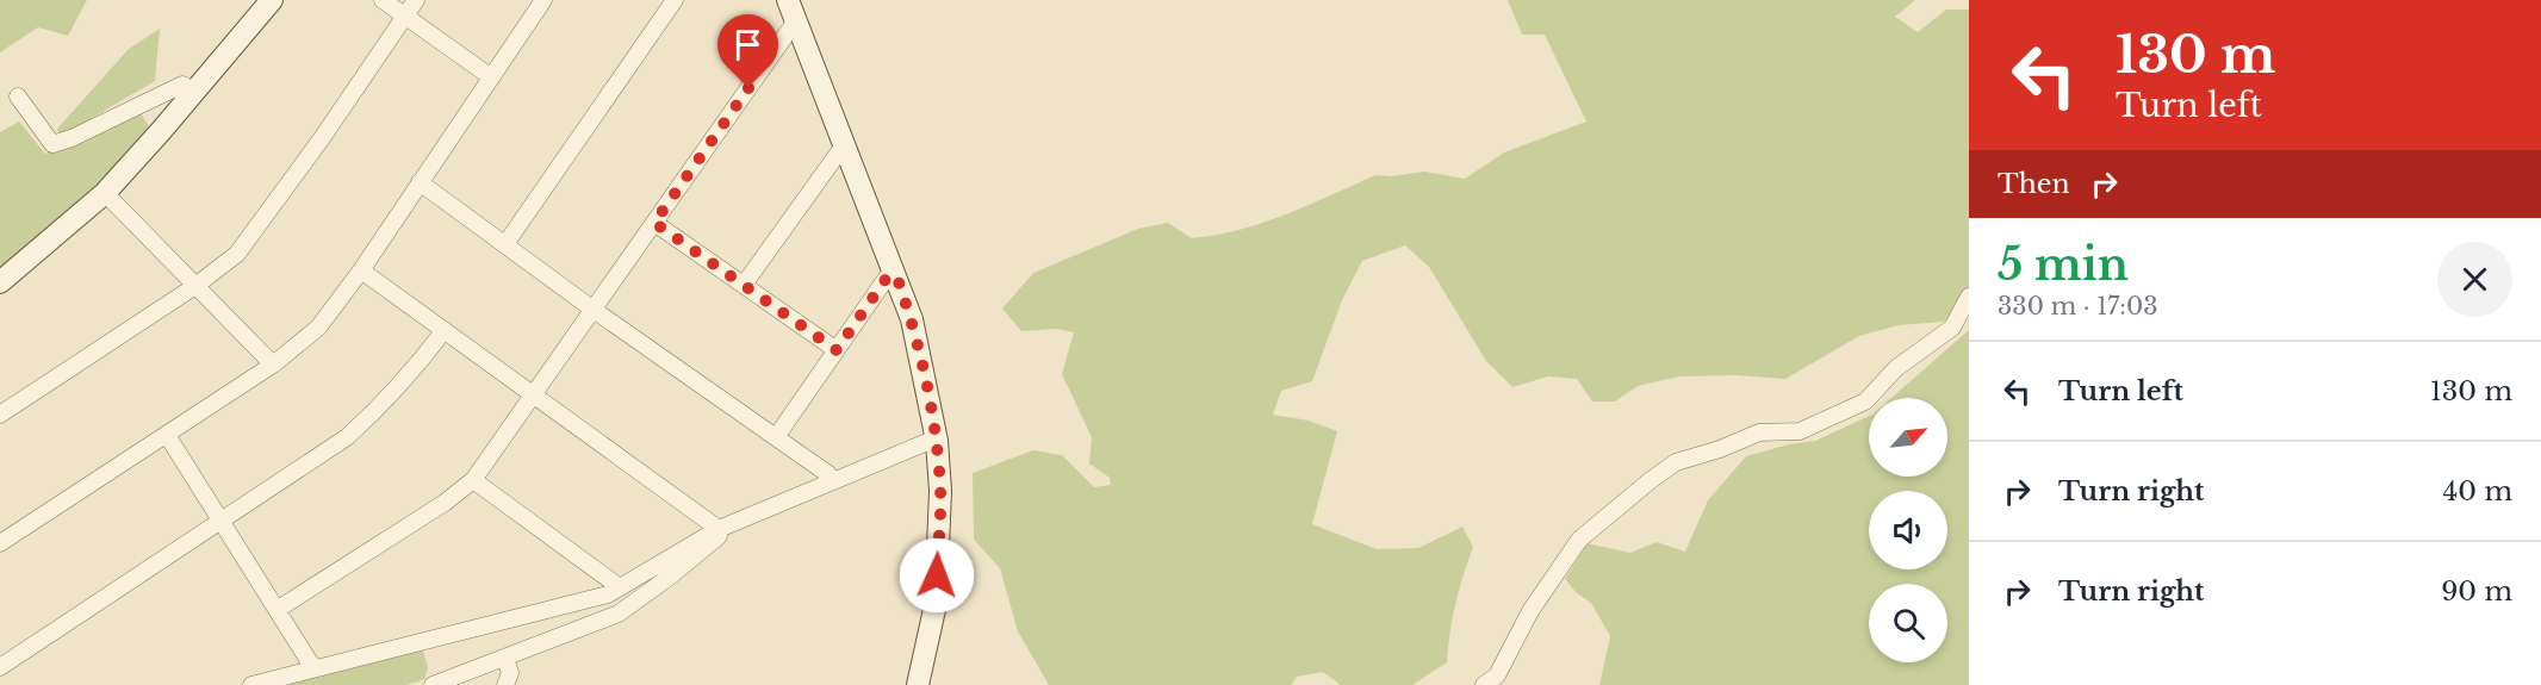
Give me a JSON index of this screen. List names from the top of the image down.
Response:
{
  "north": "top right",
  "page": {
    "turn": ["130 m", "Turn left"],
    "then": "Then",
    "heading": ["5 min", "330 m · 17:03"],
    "list": [
      {
        "name": "Turn left",
        "value": "130 m"
      },
      {
        "name": "Turn right",
        "value": "40 m"
      },
      {
        "name": "Turn right",
        "value": "90 m"
      }
    ]
  }
}
